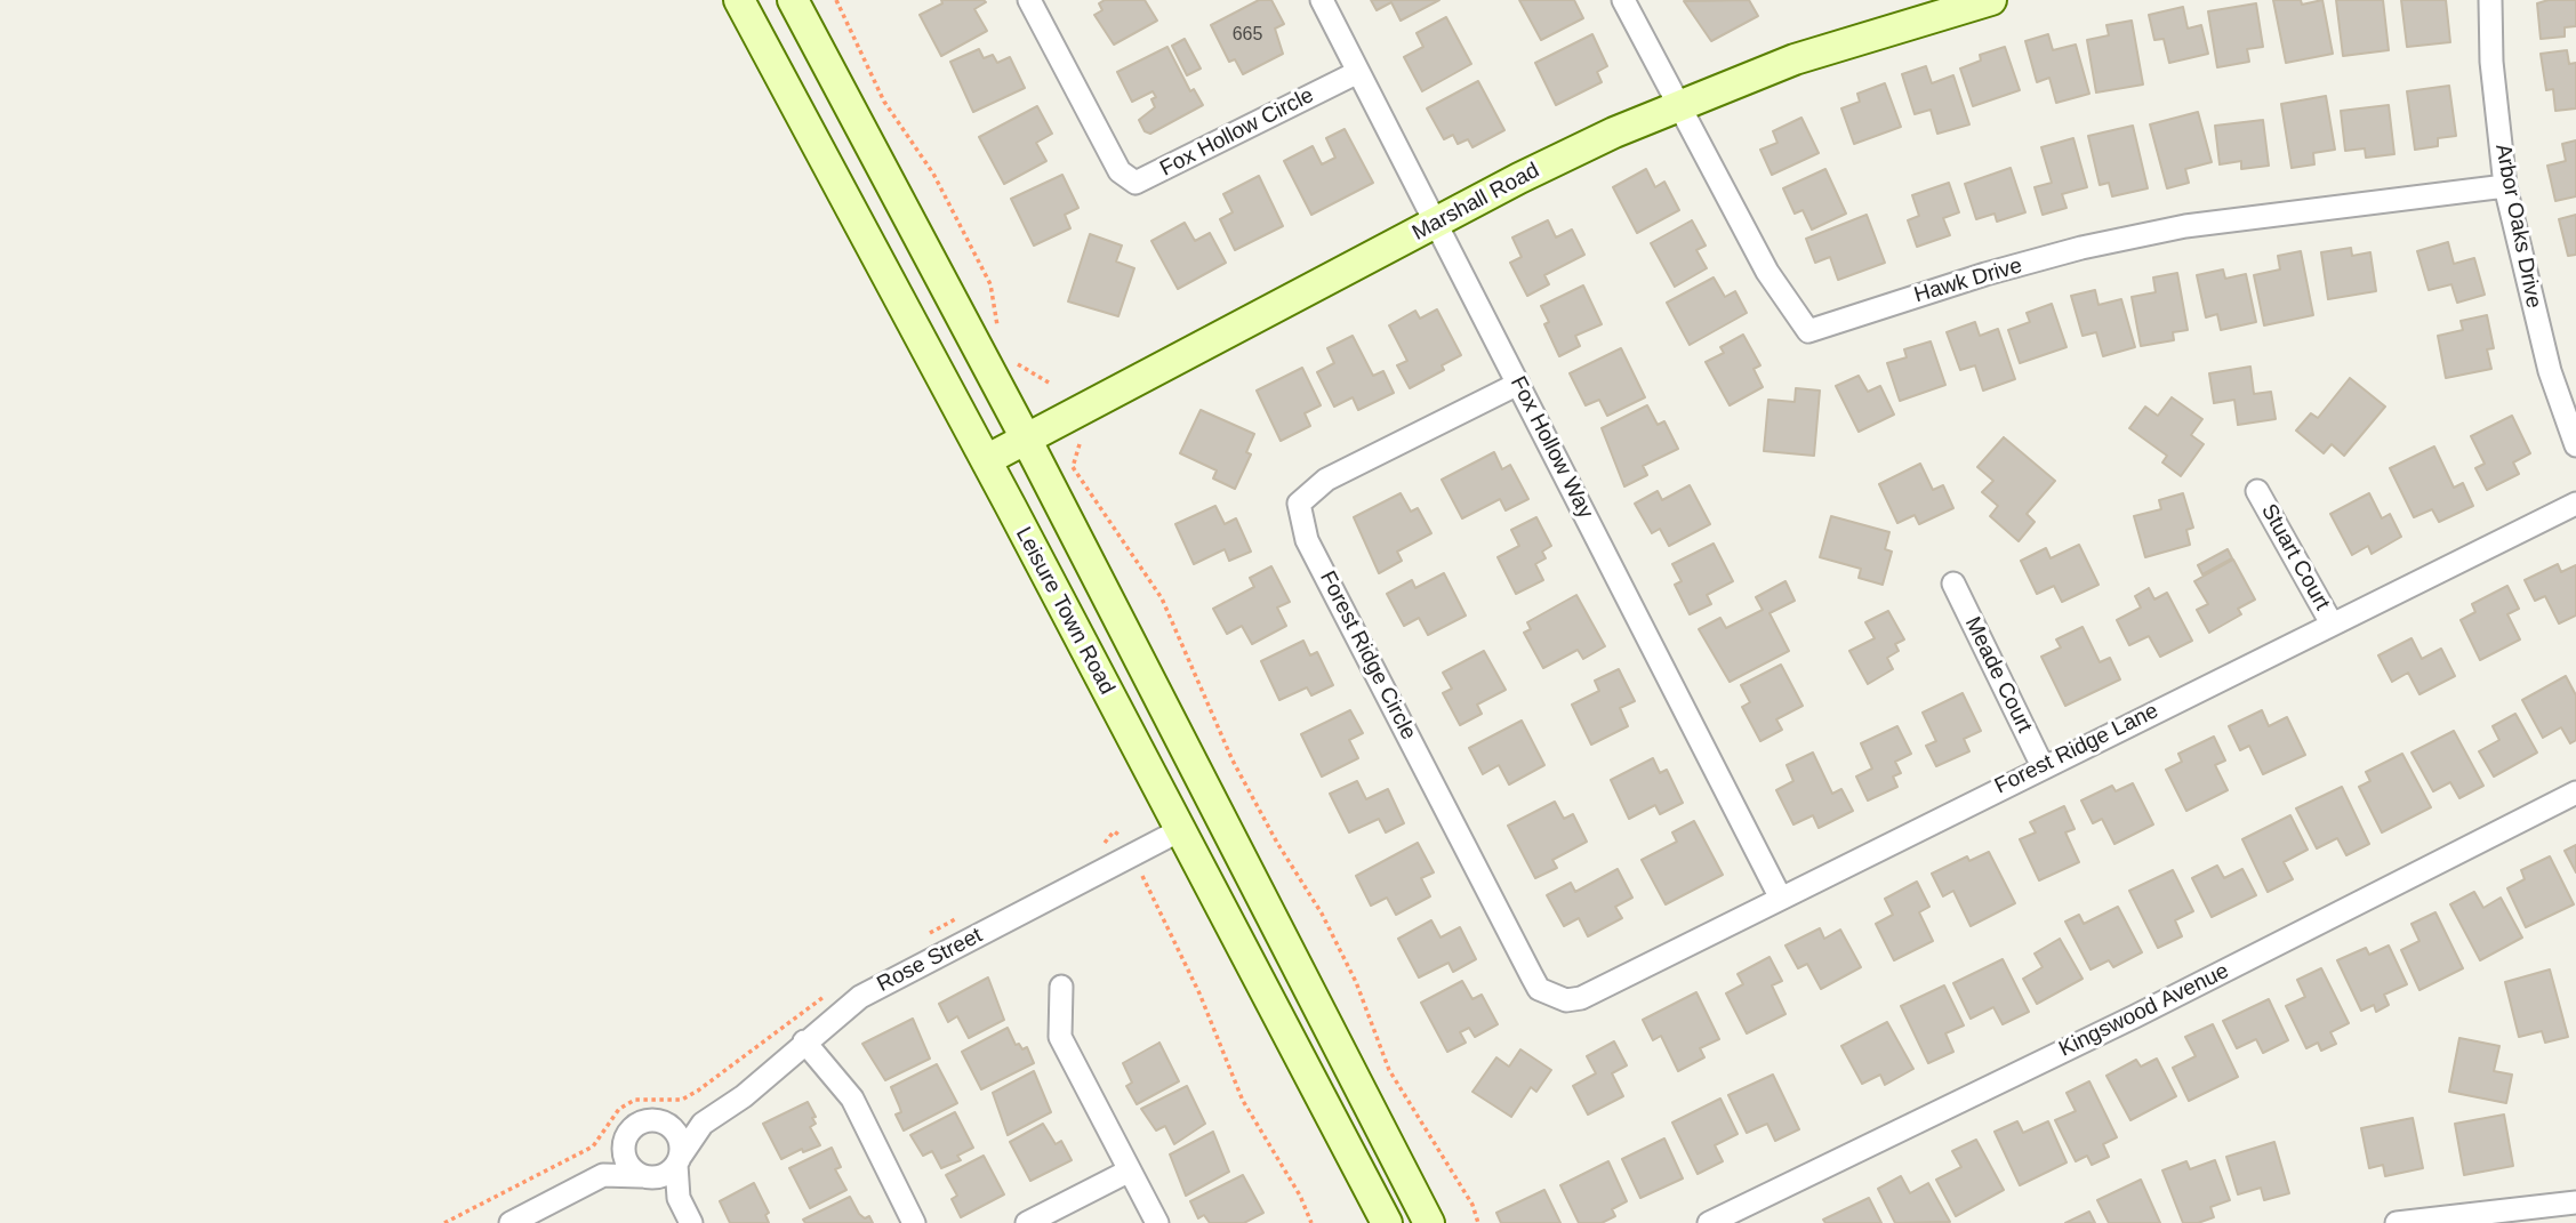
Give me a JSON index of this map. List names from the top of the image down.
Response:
{
  "streets": {
    "main road": ["Marshall Road", "Leisure Town Road"],
    "street": [
      "Fox Hollow Circle",
      "Arbor Oaks Drive",
      "Hawk Drive",
      "Fox Hollow Way",
      "Stuart Court",
      "Forest Ridge Circle",
      "Meade Court",
      "Forest Ridge Lane",
      "Rose Street",
      "Kingswood Avenue"
    ]
  },
  "crossings": [
    ["Fox Hollow Circle", "Fox Hollow Way"],
    ["Marshall Road", "Hawk Drive"],
    ["Marshall Road", "Fox Hollow Way"],
    ["Marshall Road", "Leisure Town Road"],
    ["Arbor Oaks Drive", "Hawk Drive"],
    ["Fox Hollow Way", "Forest Ridge Circle"],
    ["Fox Hollow Way", "Forest Ridge Lane"],
    ["Stuart Court", "Forest Ridge Lane"],
    ["Leisure Town Road", "Rose Street"],
    ["Forest Ridge Circle", "Forest Ridge Lane"],
    ["Meade Court", "Forest Ridge Lane"]
  ],
  "house_numbers": ["665"]
}
